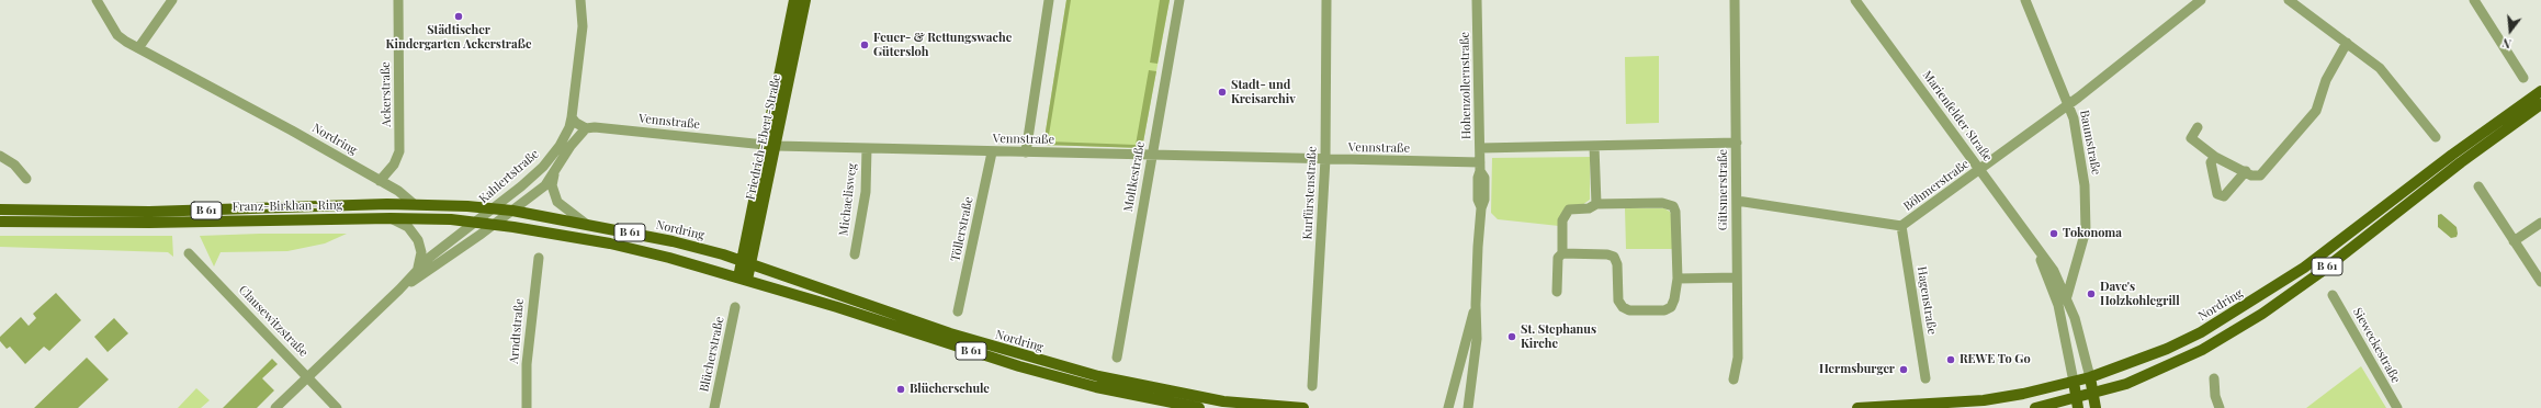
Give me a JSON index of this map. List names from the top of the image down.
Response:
{
  "streets": {
    "main road": [
      "Marienfelder Straße",
      "Friedrich-Ebert-Straße",
      "Nordring",
      "Franz-Birkhan-Ring",
      "B 61"
    ],
    "street": [
      "Hohenzollernstraße",
      "Ackerstraße",
      "Vennstraße",
      "Baumstraße",
      "Kahlertstraße",
      "Moltkestraße",
      "Böhmerstraße",
      "Gütsmerstraße",
      "Kurfürstenstraße",
      "Michaelisweg",
      "Töllerstraße",
      "Hagenstraße",
      "Clausewitzstraße",
      "Arndtstraße",
      "Sieweckestraße",
      "Blücherstraße"
    ]
  },
  "crossings": [
    ["Hohenzollernstraße", "Vennstraße"],
    ["Ackerstraße", "Nordring"],
    ["Marienfelder Straße", "Nordring"],
    ["Marienfelder Straße", "Baumstraße"],
    ["Marienfelder Straße", "Böhmerstraße"],
    ["Marienfelder Straße", "B 61"],
    ["Vennstraße", "Friedrich-Ebert-Straße"],
    ["Vennstraße", "Kahlertstraße"],
    ["Vennstraße", "Moltkestraße"],
    ["Vennstraße", "Kurfürstenstraße"],
    ["Vennstraße", "Michaelisweg"],
    ["Vennstraße", "Töllerstraße"],
    ["Friedrich-Ebert-Straße", "Nordring"],
    ["Nordring", "Kahlertstraße"],
    ["Nordring", "Franz-Birkhan-Ring"],
    ["Baumstraße", "Böhmerstraße"],
    ["Kahlertstraße", "Clausewitzstraße"],
    ["Böhmerstraße", "Gütsmerstraße"],
    ["Böhmerstraße", "Hagenstraße"]
  ],
  "places": [
    "Städtischer Kindergarten Ackerstraße",
    "Feuer- & Rettungswache Gütersloh",
    "Stadt- und Kreisarchiv",
    "Tokonoma",
    "Dave's Holzkohlegrill",
    "St. Stephanus Kirche",
    "REWE To Go",
    "Hermsburger",
    "Blücherschule"
  ],
  "north": "bottom"
}
